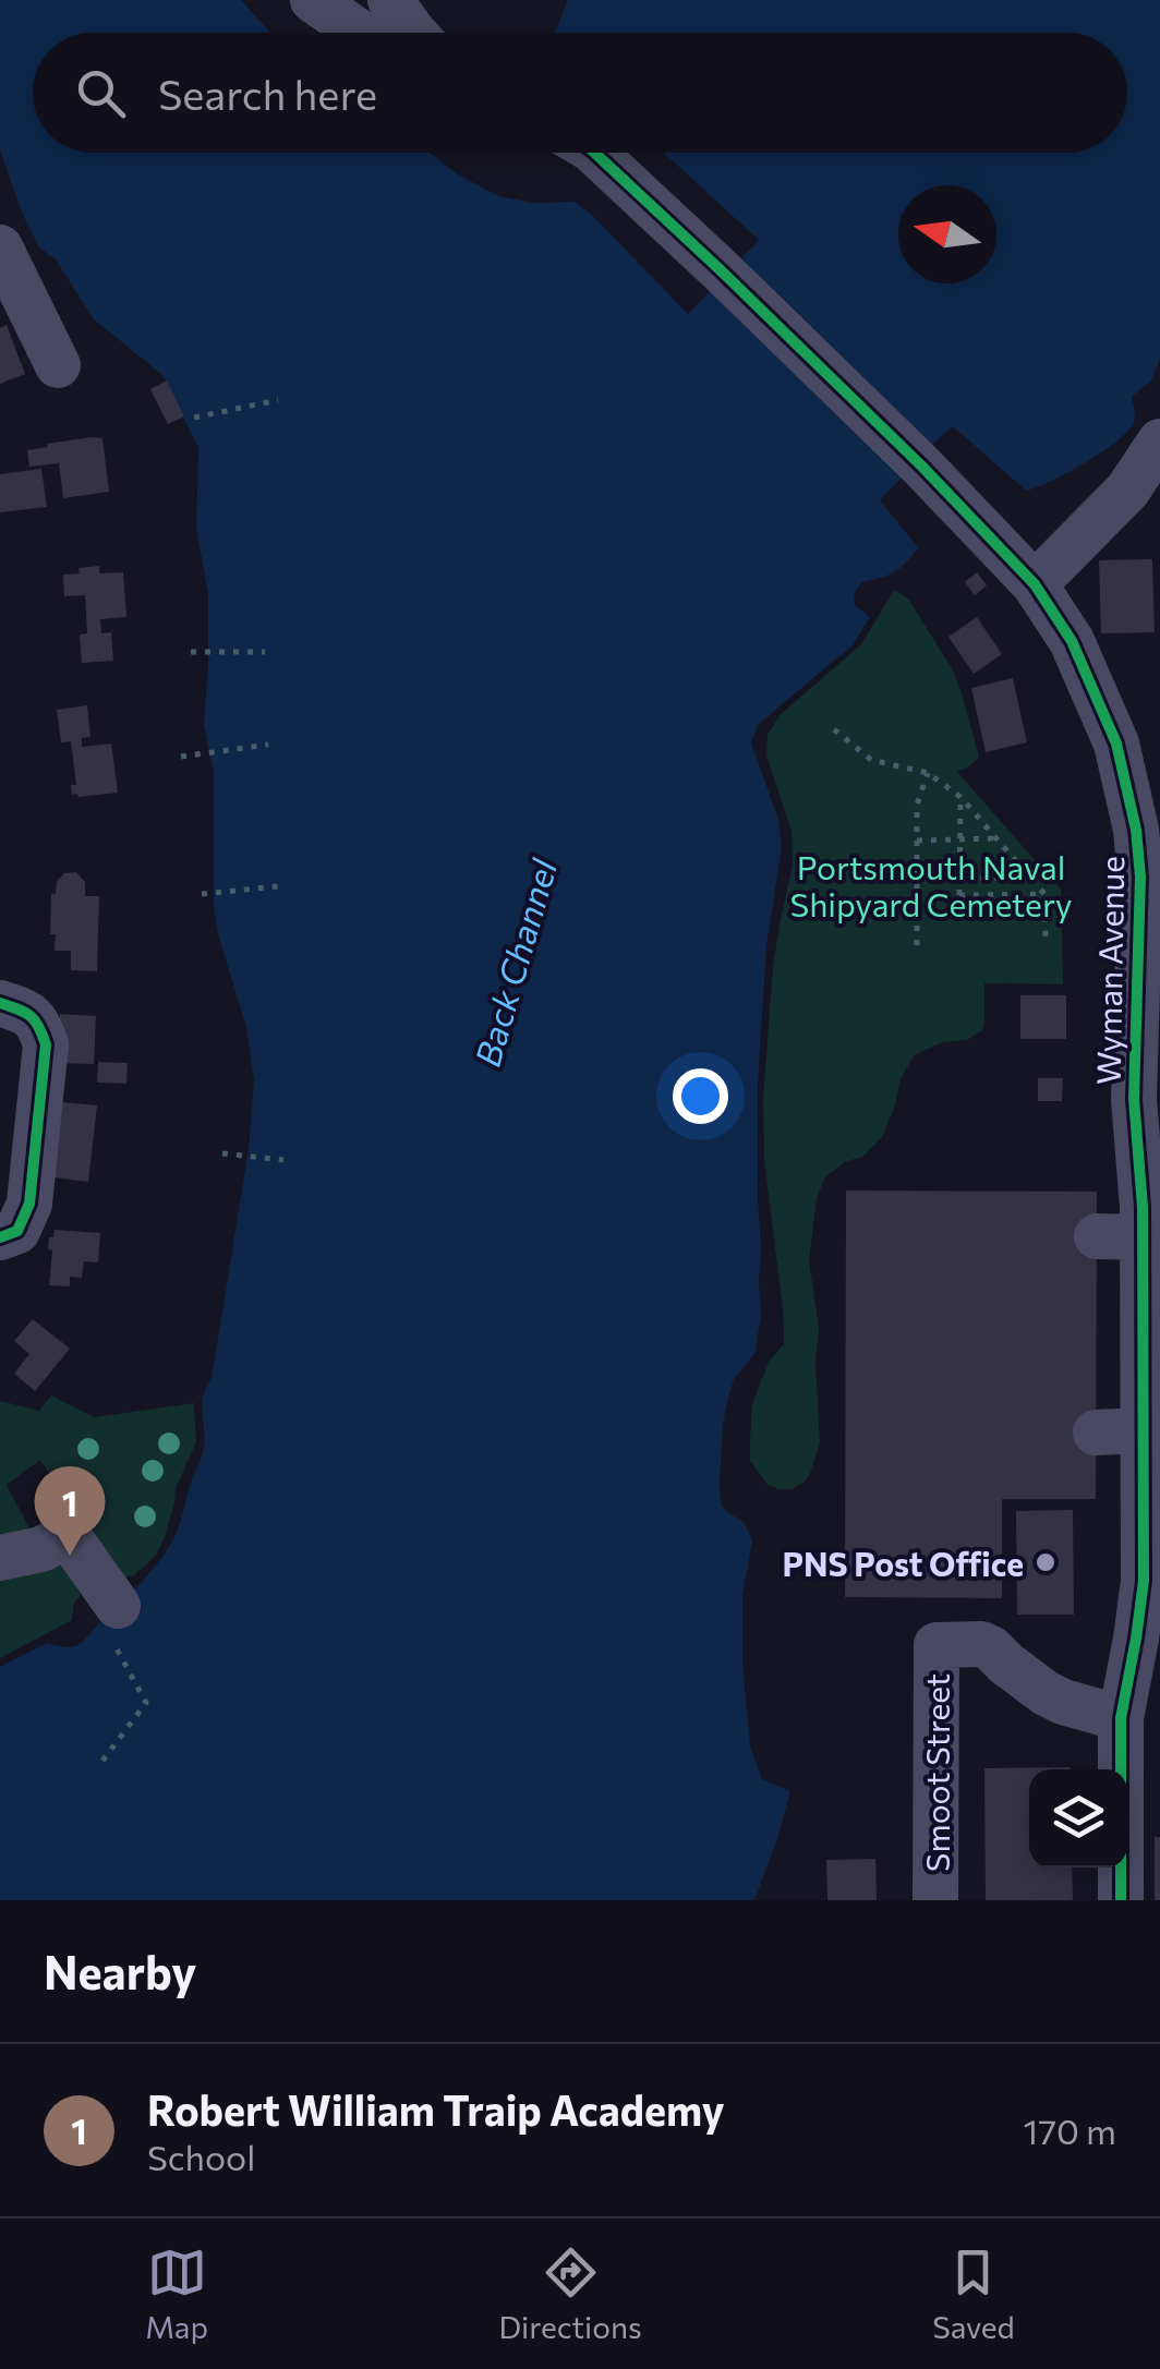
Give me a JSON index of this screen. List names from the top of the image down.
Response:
{
  "streets": {
    "street": ["Wyman Avenue", "Smoot Street"]
  },
  "crossings": [
    ["Wyman Avenue", "Smoot Street"]
  ],
  "water": ["Back Channel"],
  "parks": ["Portsmouth Naval Shipyard Cemetery"],
  "places": ["PNS Post Office"],
  "north": "left",
  "page": {
    "search": "Search here",
    "pins": "1",
    "heading": "Nearby",
    "list": [
      {
        "mark": "1",
        "name": "Robert William Traip Academy",
        "note": "School",
        "value": "170 m"
      }
    ],
    "nav": ["Map", "Directions", "Saved"]
  }
}
